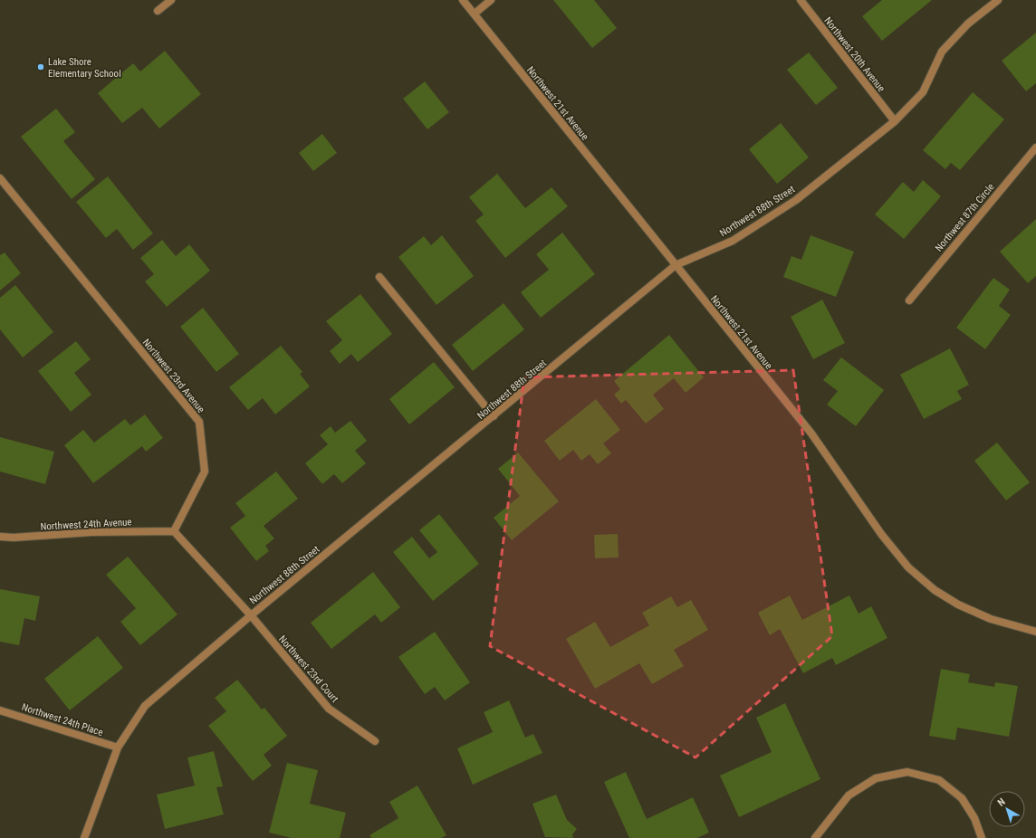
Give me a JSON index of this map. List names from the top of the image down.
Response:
{
  "streets": {
    "street": [
      "Northwest 20th Avenue",
      "Northwest 21st Avenue",
      "Northwest 88th Street",
      "Northwest 87th Circle",
      "Northwest 23rd Avenue",
      "Northwest 24th Avenue",
      "Northwest 23rd Court",
      "Northwest 24th Place"
    ]
  },
  "crossings": [
    ["Northwest 20th Avenue", "Northwest 88th Street"],
    ["Northwest 21st Avenue", "Northwest 88th Street"],
    ["Northwest 88th Street", "Northwest 23rd Court"],
    ["Northwest 88th Street", "Northwest 24th Place"],
    ["Northwest 23rd Avenue", "Northwest 24th Avenue"]
  ],
  "places": ["Lake Shore Elementary School"],
  "north": "top left"
}
